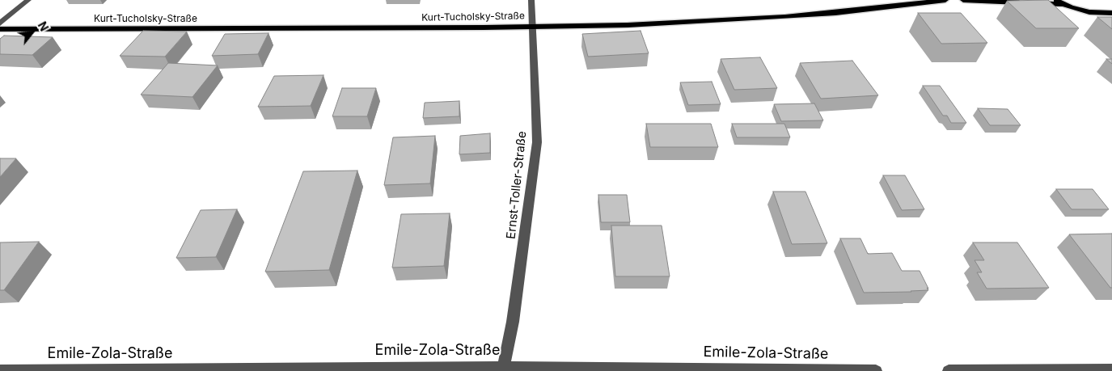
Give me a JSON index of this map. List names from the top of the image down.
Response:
{
  "streets": {
    "main road": ["Kurt-Tucholsky-Straße"],
    "street": ["Ernst-Toller-Straße", "Emile-Zola-Straße"]
  },
  "crossings": [
    ["Kurt-Tucholsky-Straße", "Ernst-Toller-Straße"],
    ["Ernst-Toller-Straße", "Emile-Zola-Straße"]
  ],
  "north": "top right"
}
